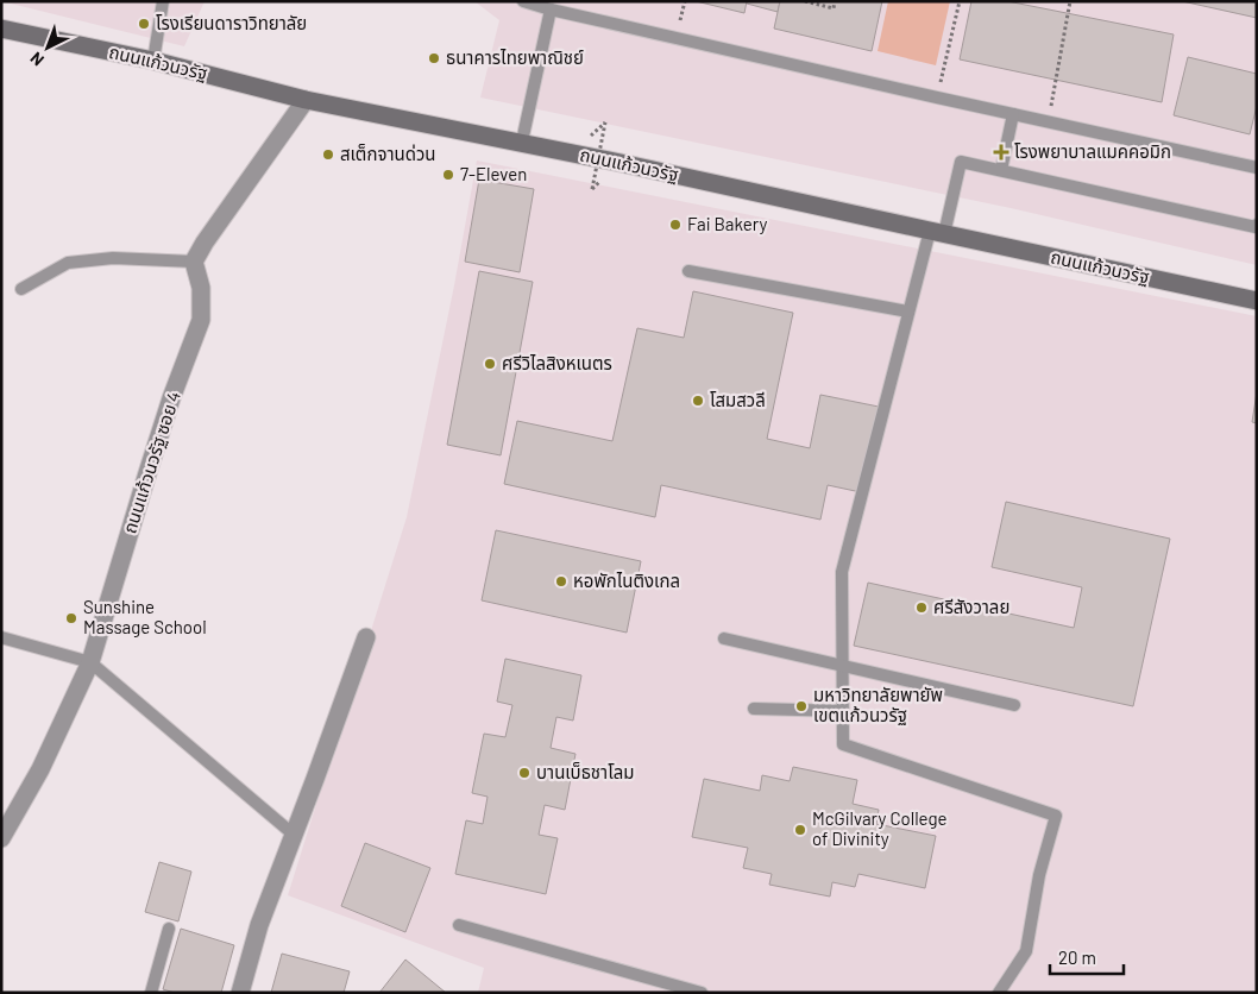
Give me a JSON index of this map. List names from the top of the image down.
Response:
{
  "streets": {
    "street": ["ถนนแก้วนวรัฐ", "ถนนแก้วนวรัฐ ซอย 4"]
  },
  "places": {
    "other": [
      "โรงเรียนดาราวิทยาลัย",
      "ธนาคารไทยพาณิชย์",
      "สเต็กจานด่วน",
      "7-Eleven",
      "Fai Bakery",
      "ศรีวิไลสิงหเนตร",
      "โสมสวลี",
      "หอพักไนติงเกล",
      "ศรีสังวาลย",
      "Sunshine Massage School",
      "มหาวิทยาลัยพายัพ เขตแก้วนวรัฐ",
      "บานเบ็ธชาโลม",
      "McGilvary College of Divinity"
    ],
    "health": ["โรงพยาบาลแมคคอมิก"]
  },
  "scale_bar": "20 m",
  "north": "bottom left"
}
